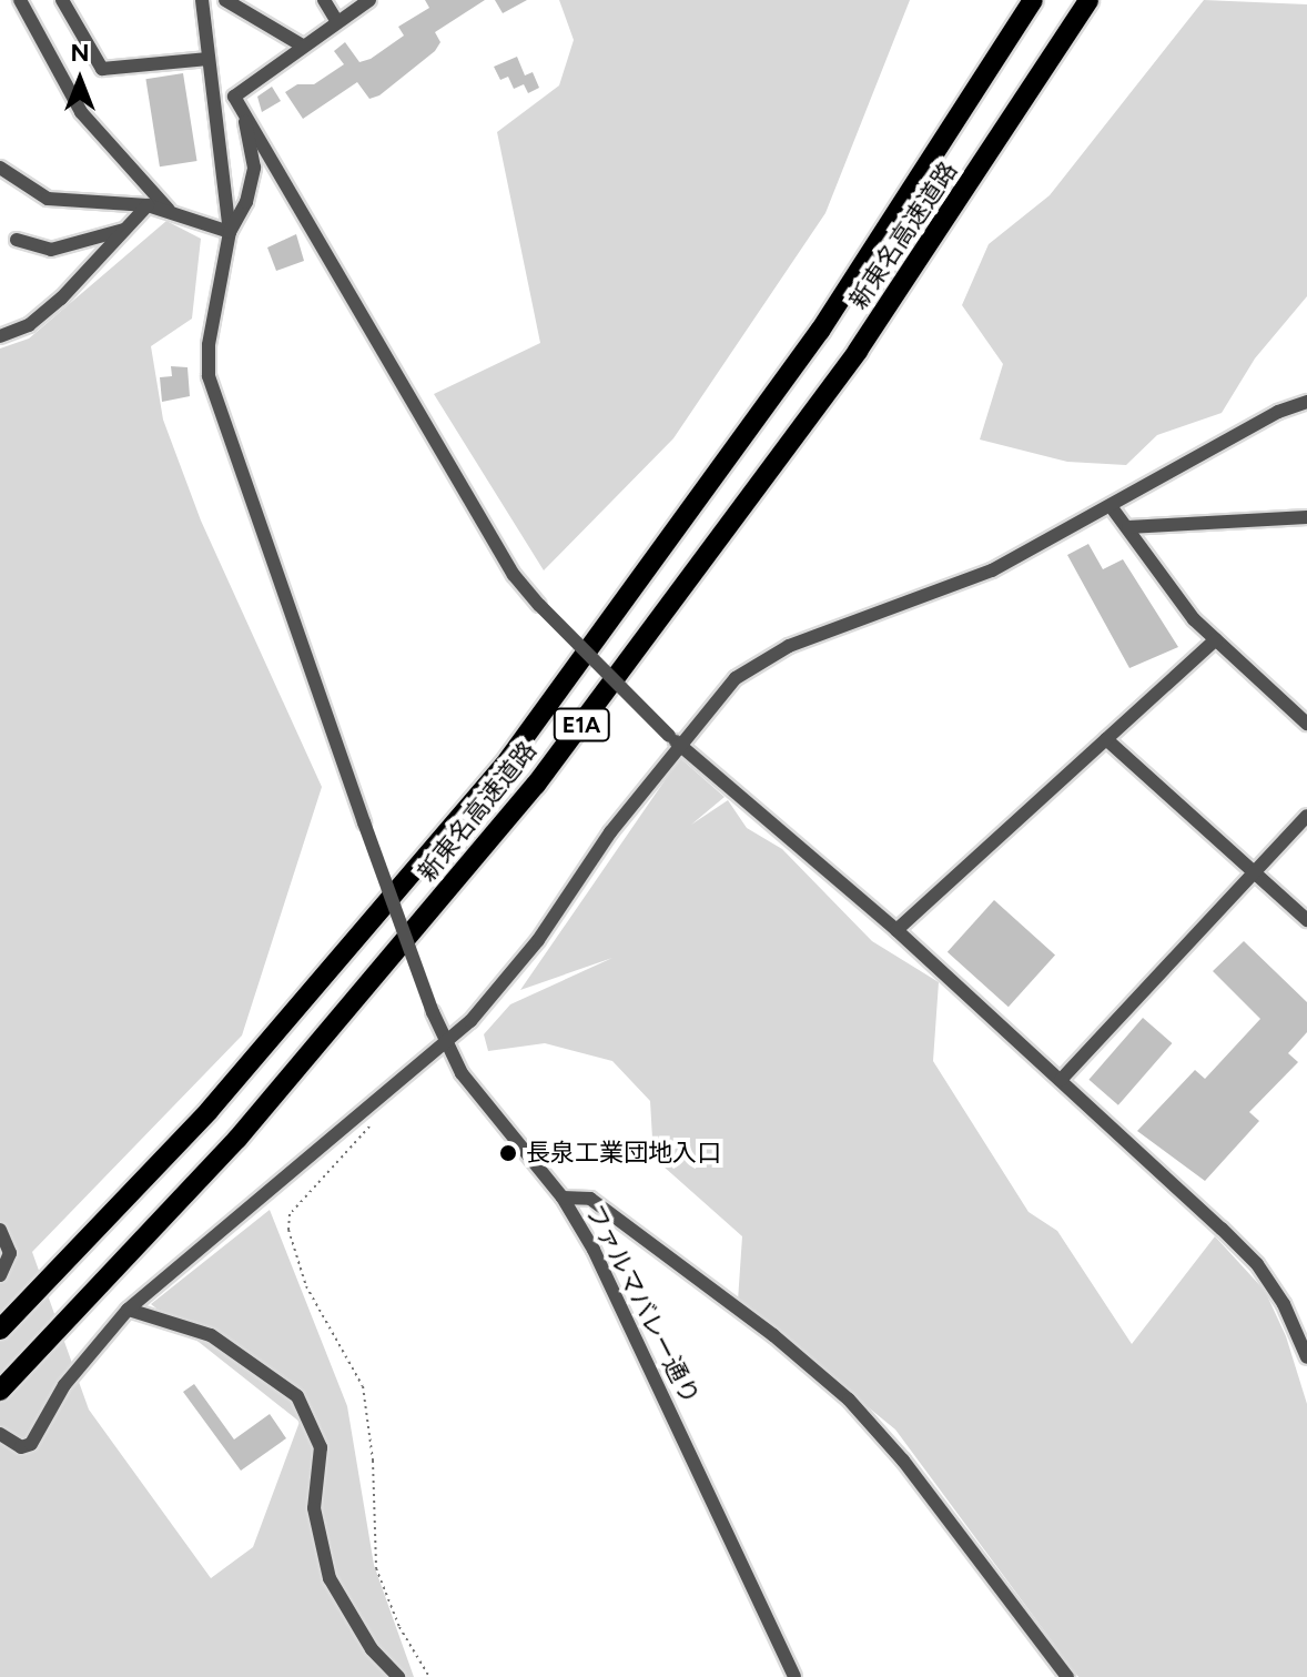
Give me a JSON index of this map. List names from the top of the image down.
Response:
{
  "streets": {
    "highway": ["新東名高速道路", "E1A"],
    "street": ["ファルマバレー通り"]
  },
  "places": ["長泉工業団地入口"],
  "north": "top"
}
